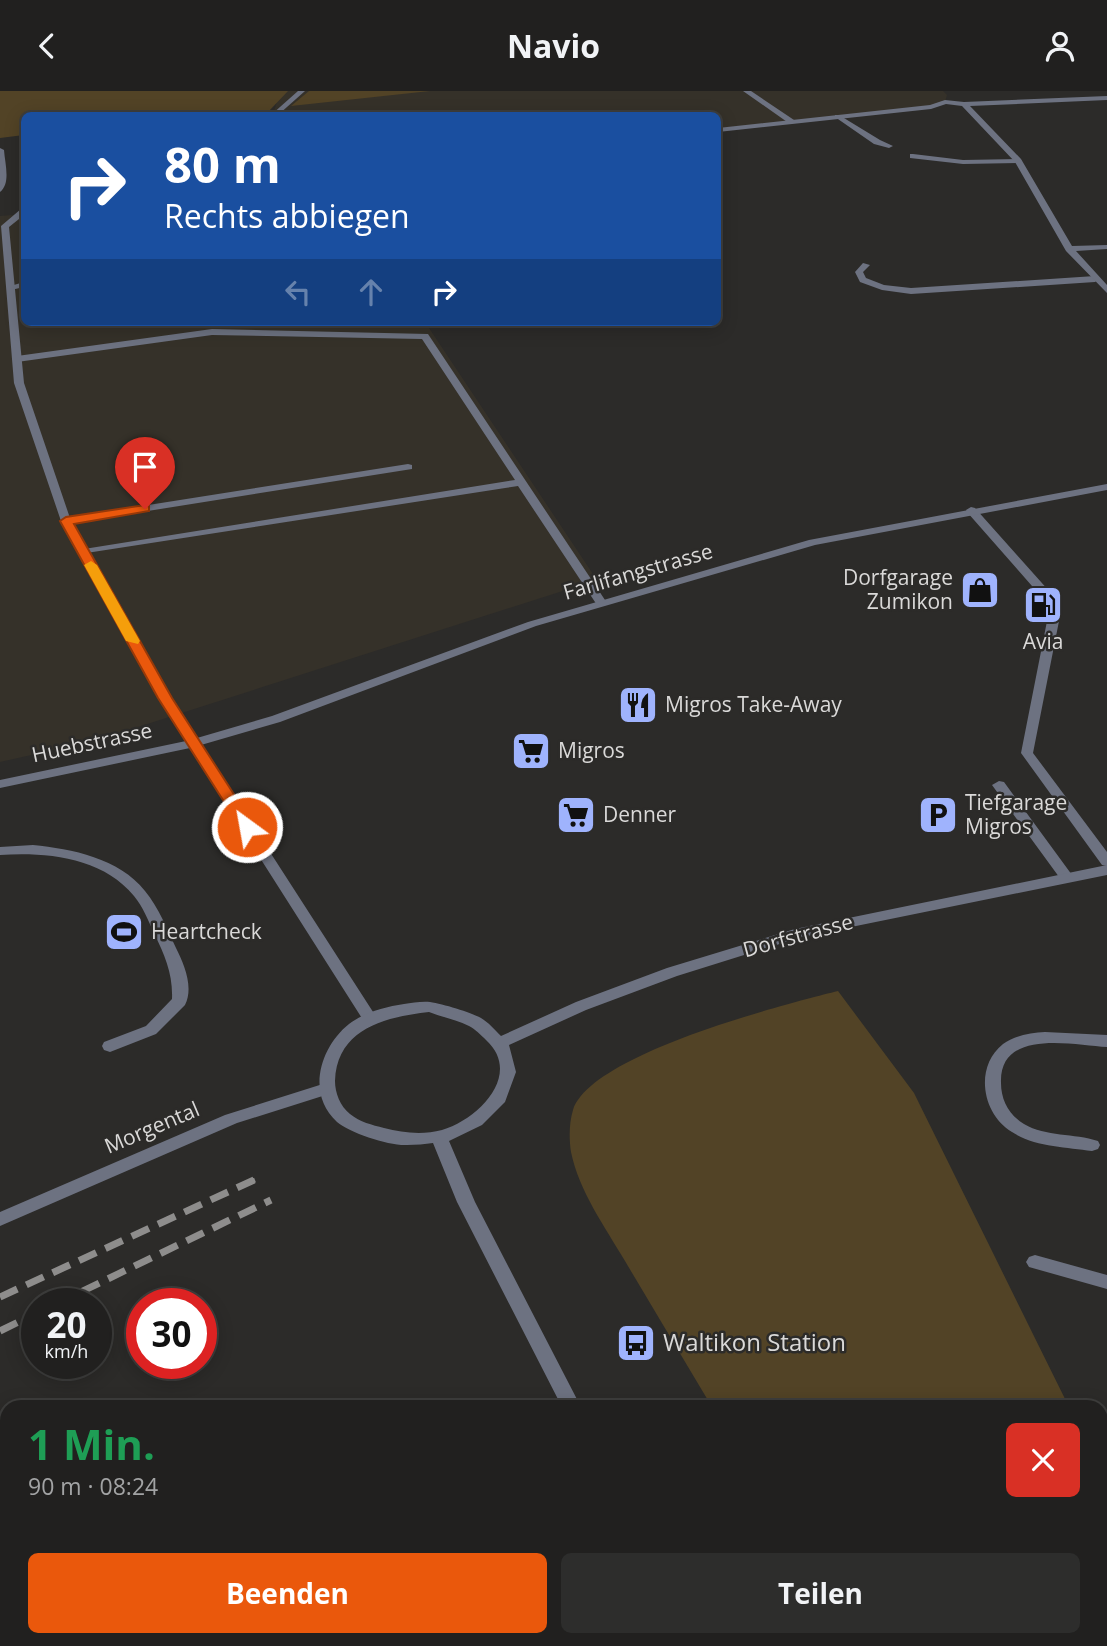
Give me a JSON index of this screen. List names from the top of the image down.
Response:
{
  "streets": {
    "street": [
      "Farlifangstrasse",
      "Huebstrasse",
      "Dorfstrasse",
      "Morgental"
    ]
  },
  "crossings": [
    ["Farlifangstrasse", "Huebstrasse"],
    ["Dorfstrasse", "Morgental"]
  ],
  "places": {
    "shop": ["Dorfgarage Zumikon"],
    "fuel station": ["Avia"],
    "restaurant": ["Migros Take-Away"],
    "supermarket": ["Migros", "Denner"],
    "parking": ["Tiefgarage Migros"],
    "sports": ["Heartcheck"],
    "bus stop": ["Waltikon Station"]
  },
  "page": {
    "header": "Navio",
    "turn": ["80 m", "Rechts abbiegen"],
    "speed": "20 km/h",
    "limit": "30",
    "heading": ["1 Min.", "90 m · 08:24"],
    "buttons": ["Beenden", "Teilen"]
  }
}
